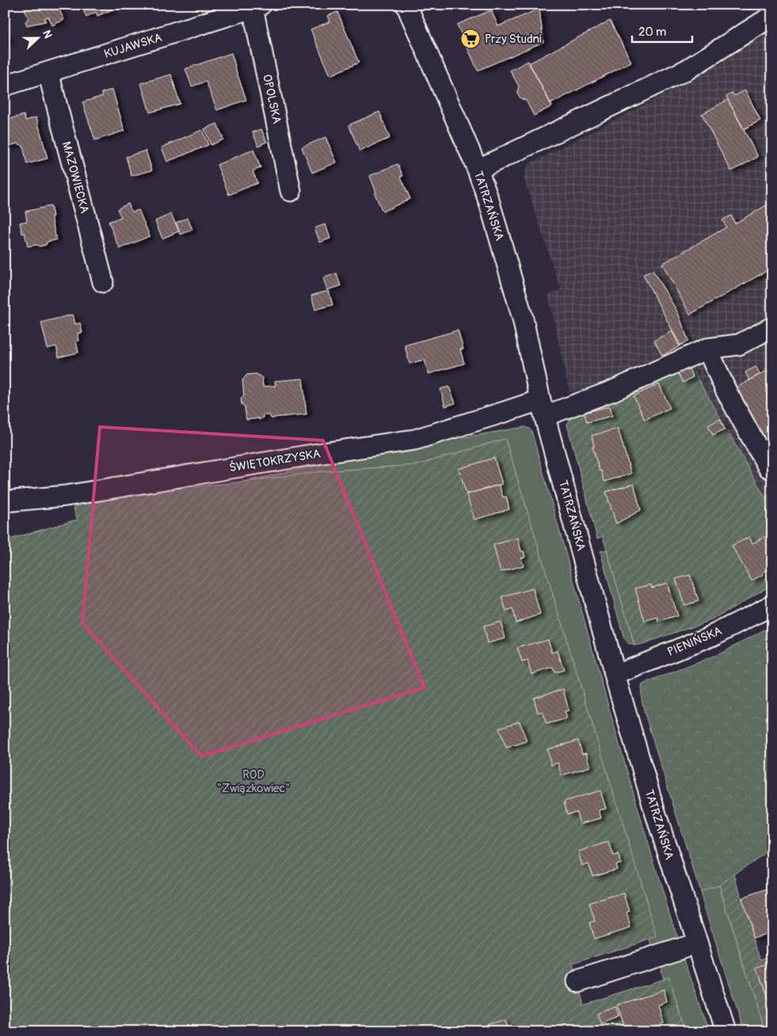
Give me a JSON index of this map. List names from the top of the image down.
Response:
{
  "streets": {
    "street": [
      "KUJAWSKA",
      "OPOLSKA",
      "MAZOWIECKA",
      "TATRZAŃSKA",
      "ŚWIĘTOKRZYSKA",
      "PIENIŃSKA"
    ]
  },
  "crossings": [
    ["KUJAWSKA", "OPOLSKA"],
    ["KUJAWSKA", "MAZOWIECKA"],
    ["TATRZAŃSKA", "ŚWIĘTOKRZYSKA"],
    ["TATRZAŃSKA", "PIENIŃSKA"]
  ],
  "parks": ["ROD \"Związkowiec\""],
  "places": {
    "supermarket": ["Przy Studni"]
  },
  "scale_bar": "20 m",
  "north": "right"
}
